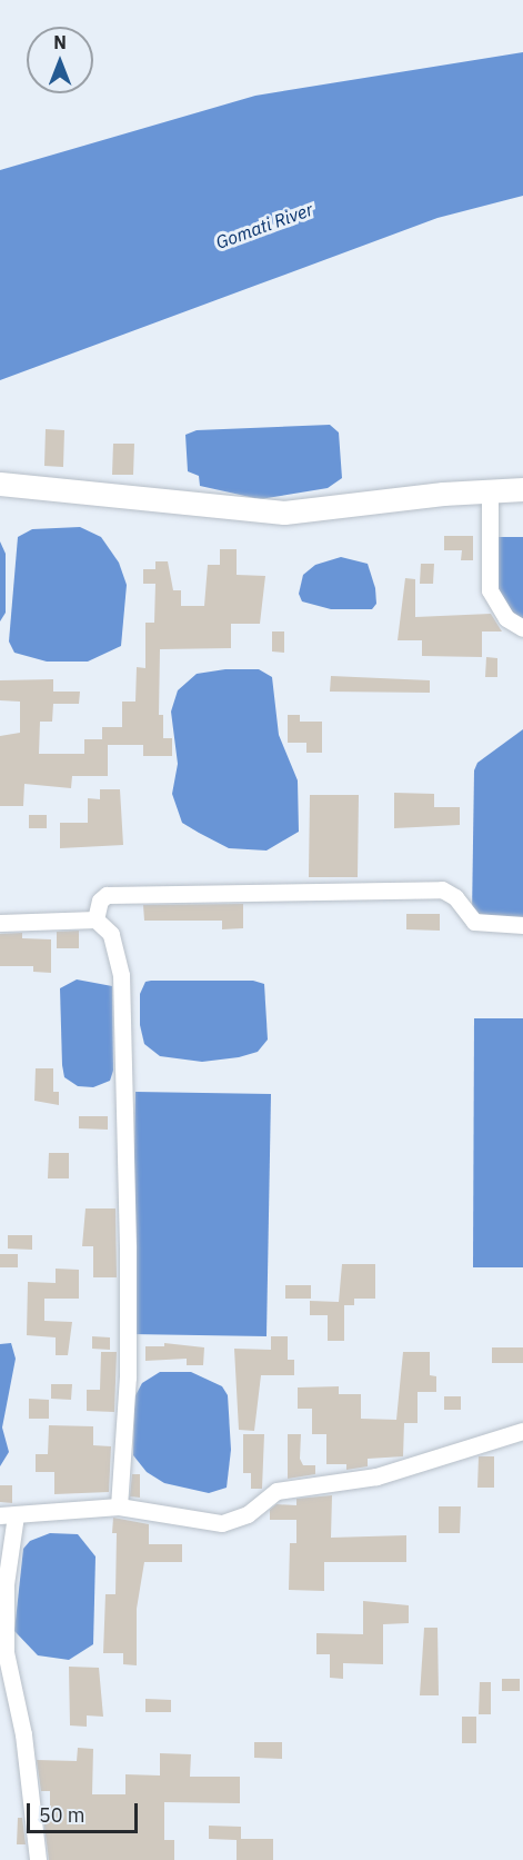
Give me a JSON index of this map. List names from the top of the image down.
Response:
{
  "water": ["Gomati River"],
  "scale_bar": "50 m",
  "north": "top"
}
